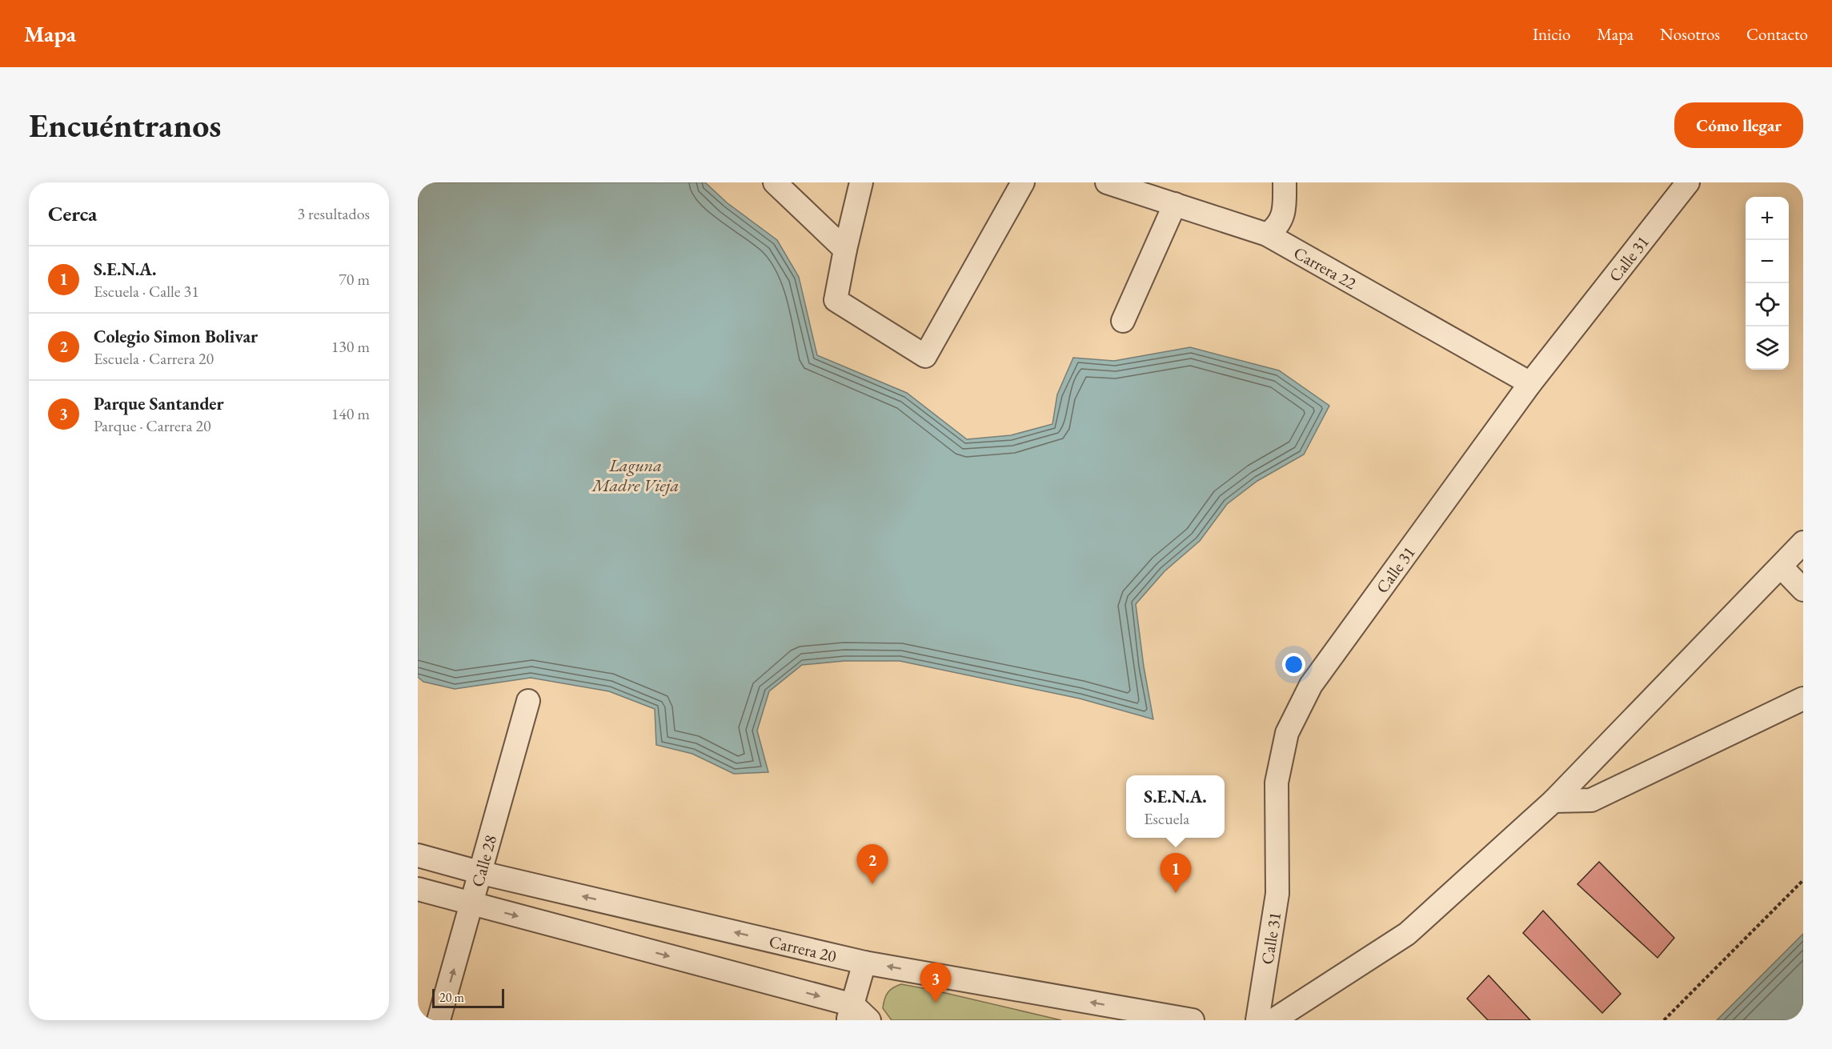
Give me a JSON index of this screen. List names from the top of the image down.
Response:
{
  "streets": {
    "street": [
      "Calle 31",
      "Carrera 22",
      "Calle 28",
      "Carrera 20"
    ]
  },
  "crossings": [
    ["Calle 31", "Carrera 22"],
    ["Calle 28", "Carrera 20"]
  ],
  "one_way": ["Calle 28"],
  "water": ["Laguna Madre Vieja"],
  "scale_bar": "20 m",
  "page": {
    "header": "Mapa",
    "nav": [
      "Inicio",
      "Mapa",
      "Nosotros",
      "Contacto"
    ],
    "buttons": "Cómo llegar",
    "title": "Encuéntranos",
    "heading": ["Cerca", "3 resultados"],
    "map_buttons": ["+", "−"],
    "list": [
      {
        "mark": "1",
        "name": "S.E.N.A.",
        "note": "Escuela · Calle 31",
        "value": "70 m"
      },
      {
        "mark": "2",
        "name": "Colegio Simon Bolivar",
        "note": "Escuela · Carrera 20",
        "value": "130 m"
      },
      {
        "mark": "3",
        "name": "Parque Santander",
        "note": "Parque · Carrera 20",
        "value": "140 m"
      }
    ],
    "popup": ["S.E.N.A.", "Escuela"],
    "pins": ["2", "1", "3"],
    "scale": "20 m"
  }
}
